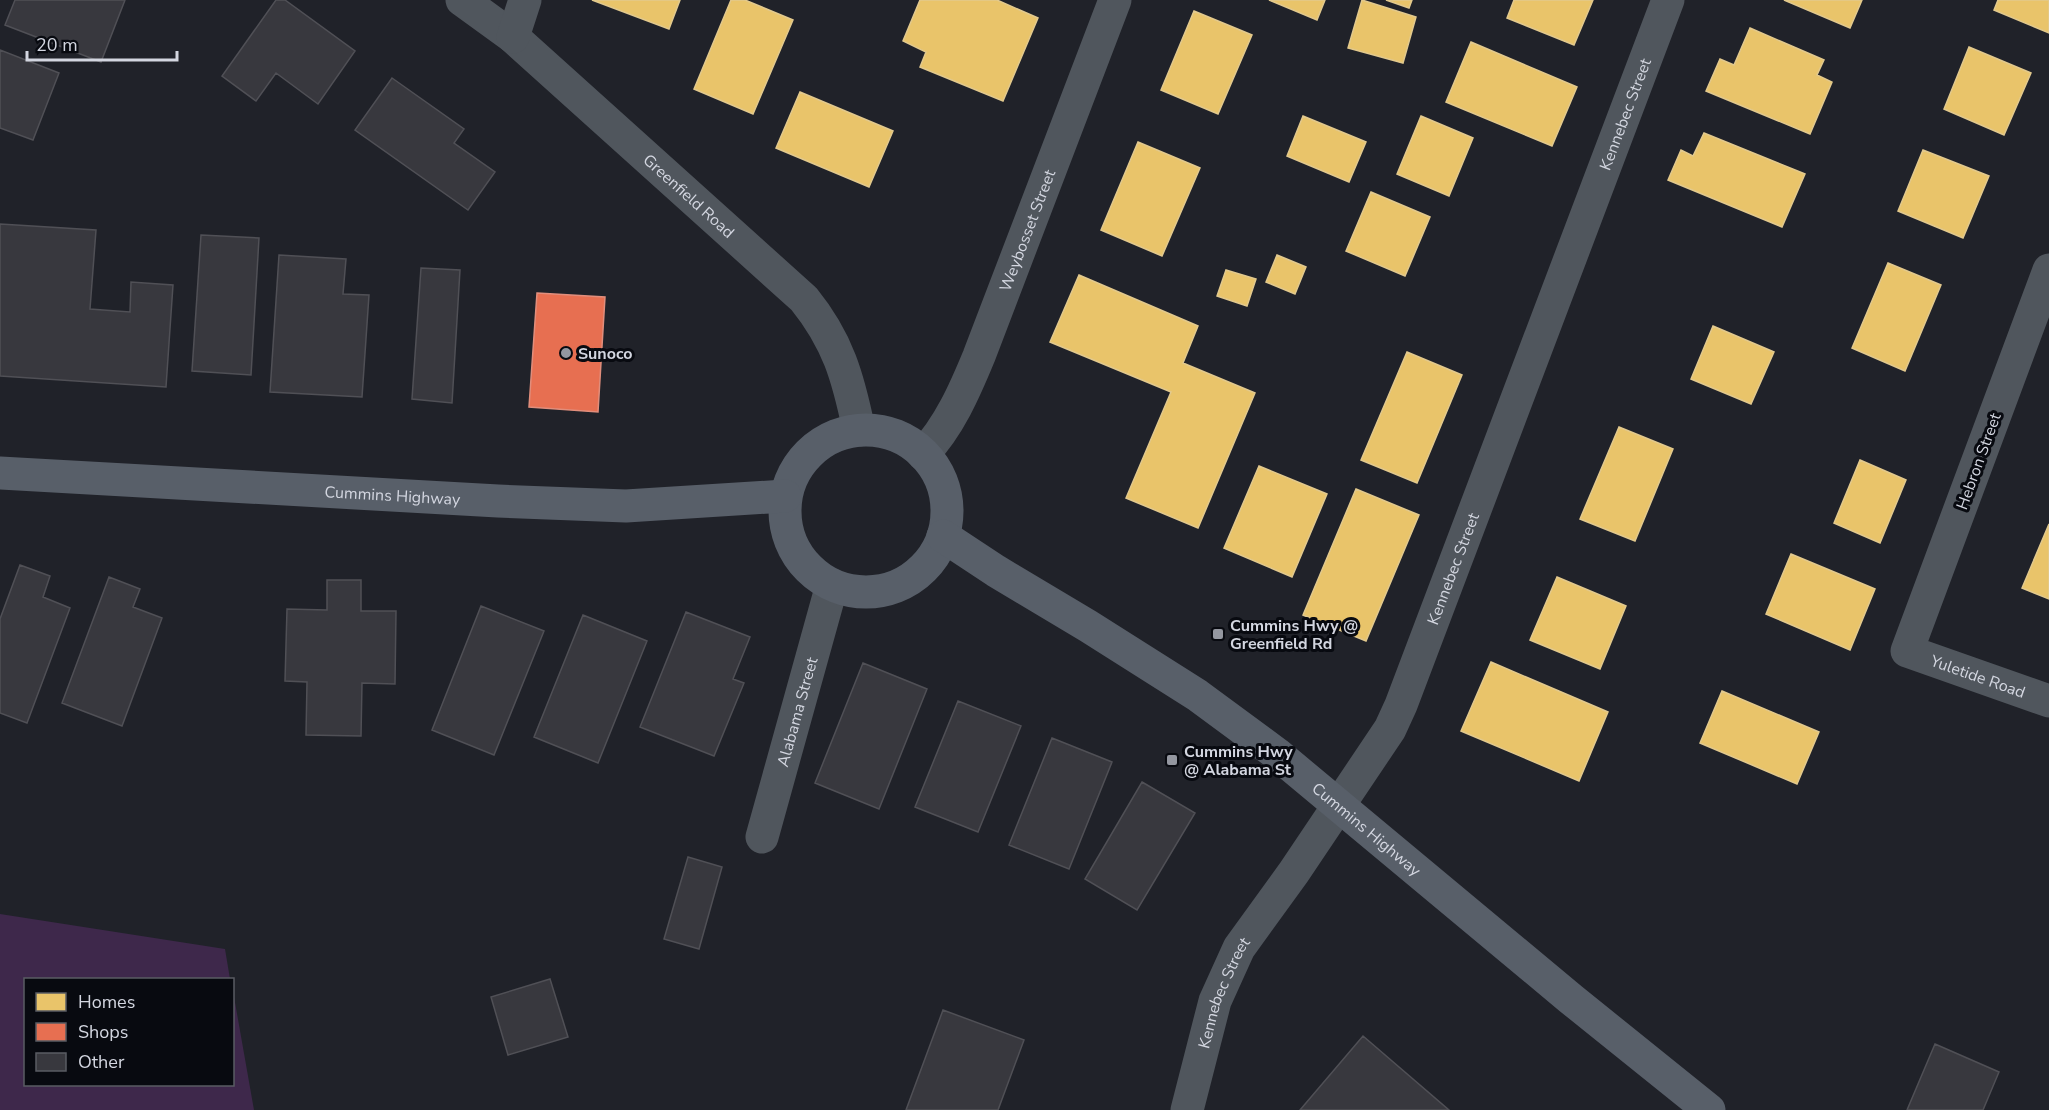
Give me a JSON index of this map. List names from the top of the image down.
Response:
{
  "streets": {
    "main road": ["Cummins Highway"],
    "street": [
      "Kennebec Street",
      "Greenfield Road",
      "Weybosset Street",
      "Hebron Street",
      "Yuletide Road",
      "Alabama Street"
    ]
  },
  "crossings": [
    ["Kennebec Street", "Cummins Highway"],
    ["Greenfield Road", "Weybosset Street"],
    ["Greenfield Road", "Cummins Highway"],
    ["Greenfield Road", "Alabama Street"],
    ["Weybosset Street", "Cummins Highway"],
    ["Weybosset Street", "Alabama Street"],
    ["Hebron Street", "Yuletide Road"],
    ["Cummins Highway", "Alabama Street"]
  ],
  "places": {
    "other": ["Sunoco"],
    "transit": ["Cummins Hwy @ Greenfield Rd", "Cummins Hwy @ Alabama St"]
  },
  "legend": ["Homes", "Shops", "Other"],
  "scale_bar": "20 m"
}
